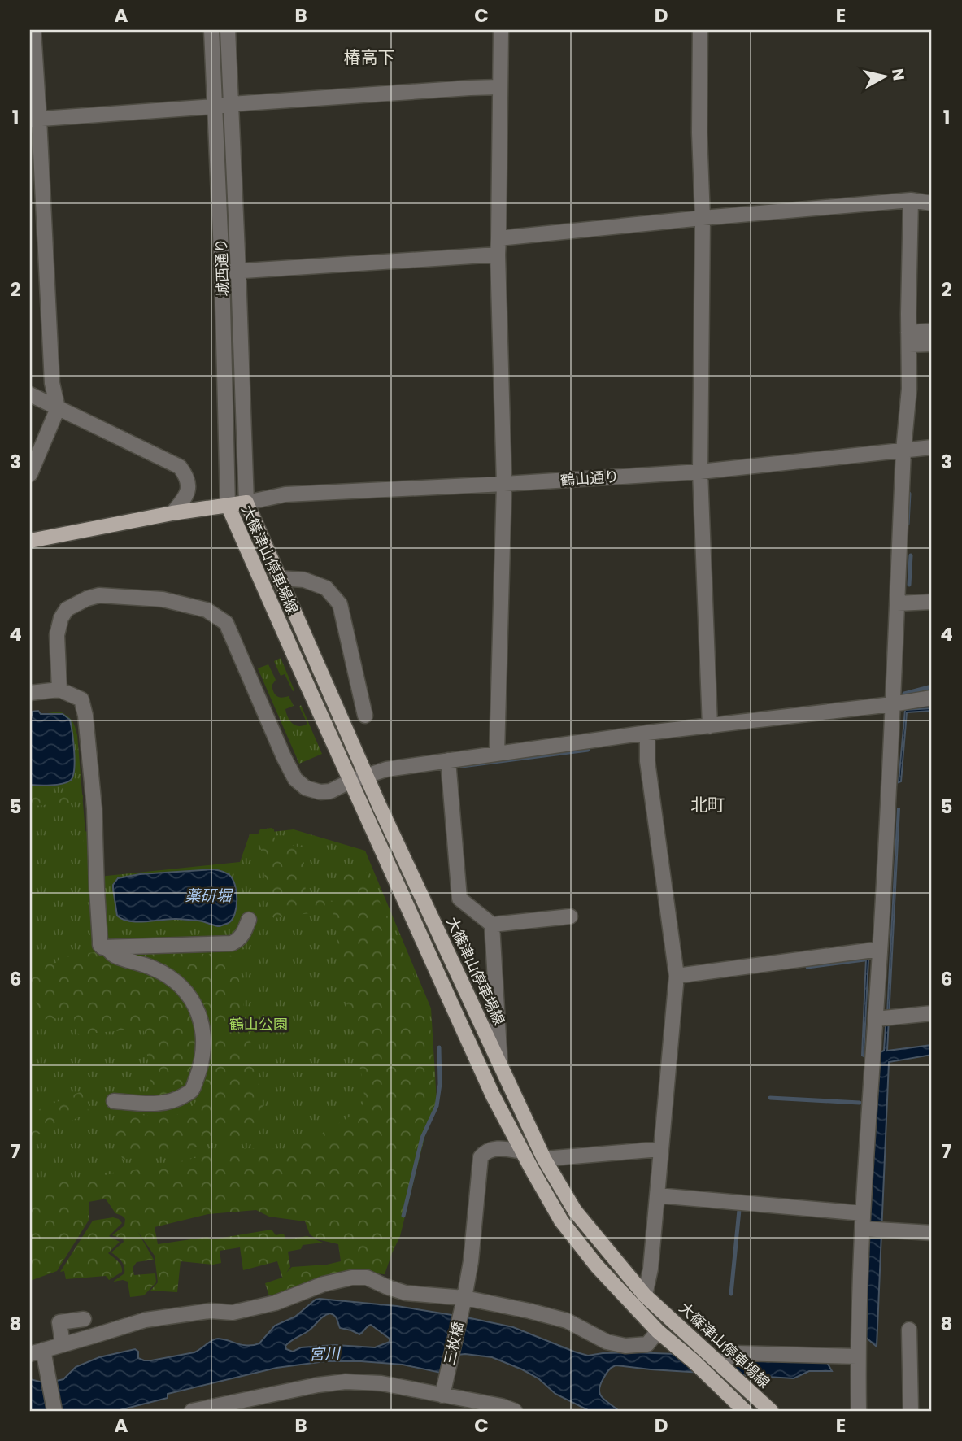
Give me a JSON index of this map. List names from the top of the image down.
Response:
{
  "streets": {
    "main road": ["大篠津山停車場線"],
    "street": ["城西通り", "鶴山通り", "三枚橋"]
  },
  "crossings": [
    ["城西通り", "鶴山通り"],
    ["城西通り", "大篠津山停車場線"],
    ["鶴山通り", "大篠津山停車場線"],
    ["大篠津山停車場線", "三枚橋"]
  ],
  "districts": ["椿高下", "北町"],
  "water": ["薬研堀", "宮川"],
  "parks": ["鶴山公園"],
  "north": "right",
  "grid": {
    "columns": [
      "A",
      "B",
      "C",
      "D",
      "E"
    ],
    "rows": [
      "1",
      "2",
      "3",
      "4",
      "5",
      "6",
      "7",
      "8"
    ]
  }
}
